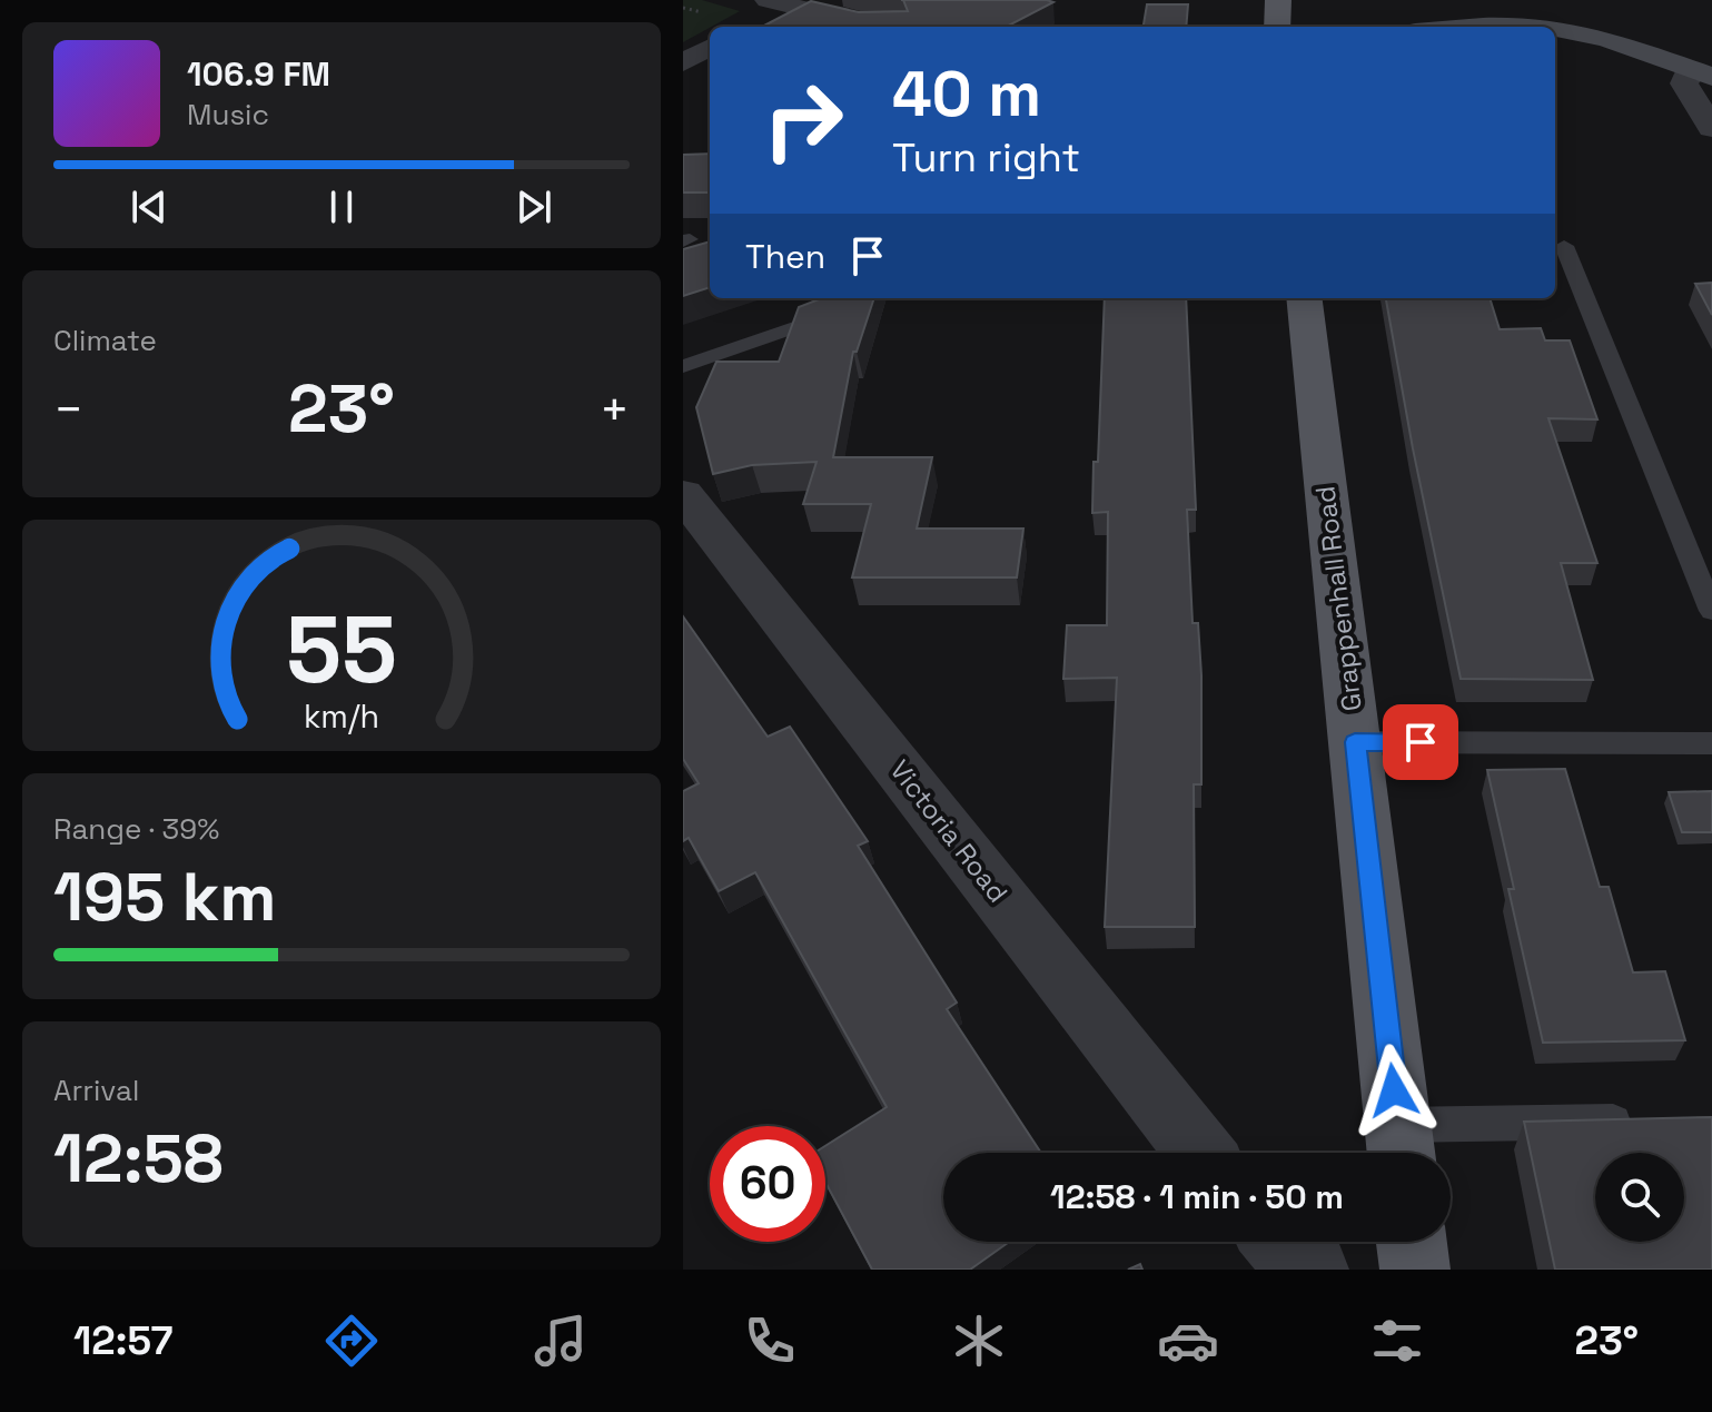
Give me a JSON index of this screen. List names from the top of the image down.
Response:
{
  "streets": {
    "main road": ["Grappenhall Road"],
    "street": ["Victoria Road"]
  },
  "page": {
    "turn": ["40 m", "Turn right"],
    "song": ["106.9 FM", "Music"],
    "then": "Then",
    "tile": [
      "Climate",
      ["Range · 39%", "195 km"],
      ["Arrival", "12:58"]
    ],
    "heat": ["−", "23°", "+"],
    "limit": "60",
    "trip": "12:58 · 1 min · 50 m",
    "tabs": ["12:57", "23°"],
    "gauge": ["55", "km/h"]
  }
}
